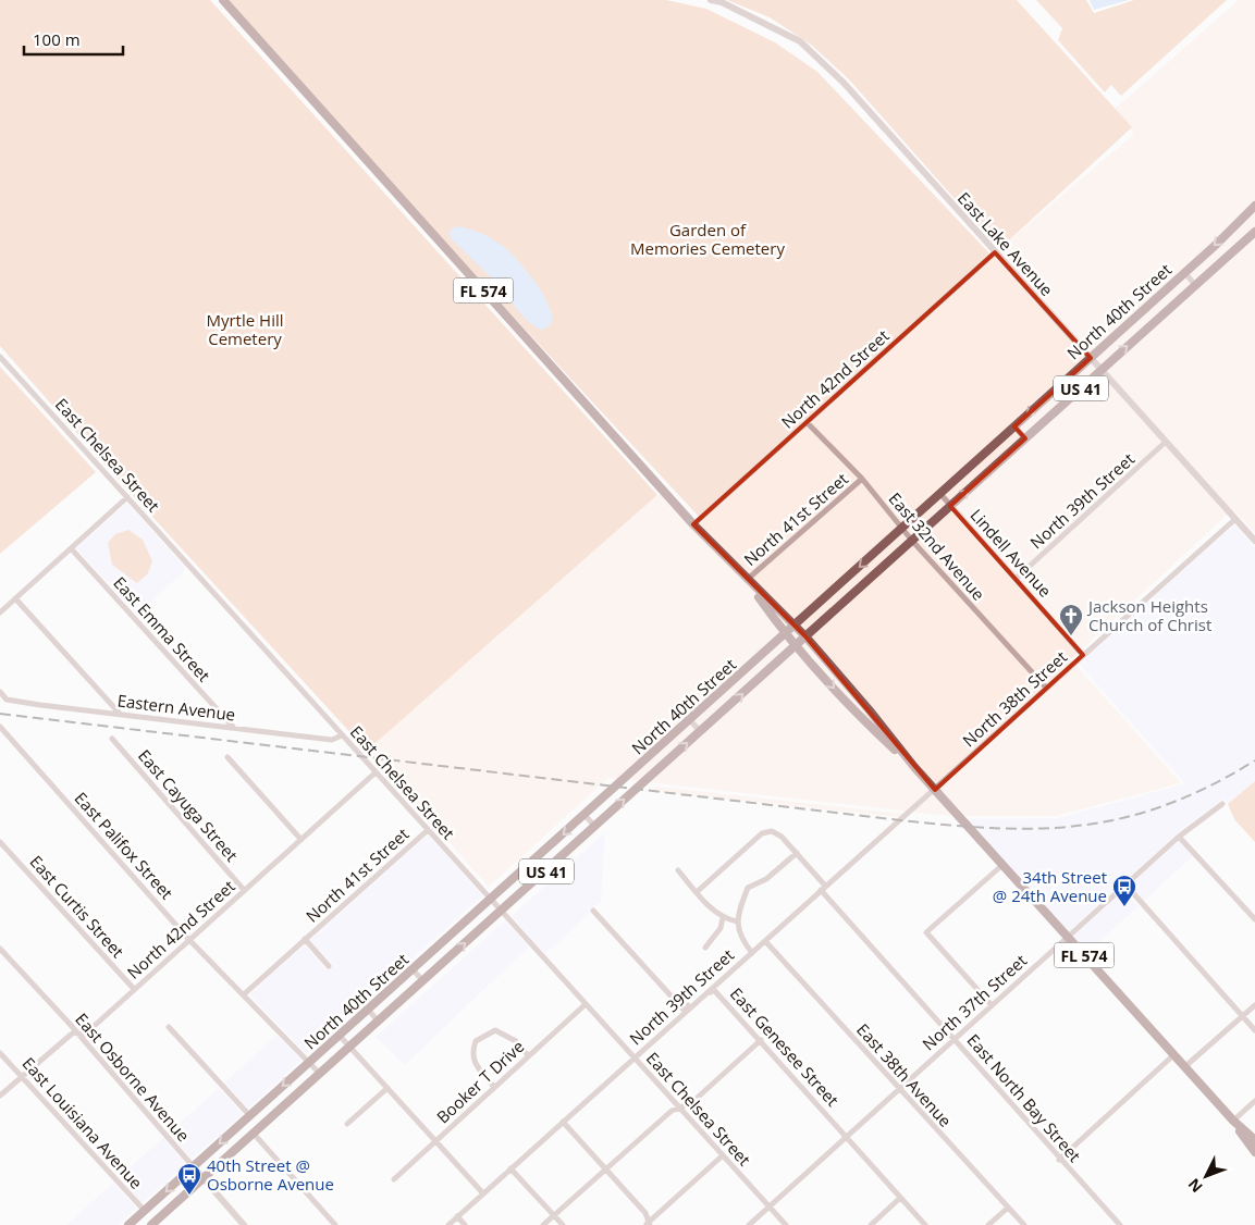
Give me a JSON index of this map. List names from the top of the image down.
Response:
{
  "streets": {
    "main road": ["FL 574", "North 40th Street", "US 41"],
    "street": [
      "East Lake Avenue",
      "North 42nd Street",
      "East Chelsea Street",
      "North 39th Street",
      "North 41st Street",
      "East 32nd Avenue",
      "Lindell Avenue",
      "East Emma Street",
      "North 38th Street",
      "Eastern Avenue",
      "East Cayuga Street",
      "East Palifox Street",
      "East Curtis Street",
      "North 37th Street",
      "East Genesee Street",
      "East 38th Avenue",
      "East Osborne Avenue",
      "Booker T Drive",
      "East North Bay Street",
      "East Louisiana Avenue"
    ]
  },
  "crossings": [
    ["East Lake Avenue", "North 40th Street"],
    ["East Lake Avenue", "North 42nd Street"],
    ["East Lake Avenue", "North 39th Street"],
    ["East Lake Avenue", "North 38th Street"],
    ["FL 574", "North 40th Street"],
    ["FL 574", "North 42nd Street"],
    ["FL 574", "North 39th Street"],
    ["FL 574", "North 41st Street"],
    ["FL 574", "North 38th Street"],
    ["FL 574", "North 37th Street"],
    ["North 40th Street", "East Chelsea Street"],
    ["North 40th Street", "East 32nd Avenue"],
    ["North 40th Street", "Lindell Avenue"],
    ["North 40th Street", "East Palifox Street"],
    ["North 40th Street", "East Osborne Avenue"],
    ["North 40th Street", "East Louisiana Avenue"],
    ["North 42nd Street", "East Chelsea Street"],
    ["North 42nd Street", "East 32nd Avenue"],
    ["North 42nd Street", "East Cayuga Street"],
    ["North 42nd Street", "East Palifox Street"],
    ["North 42nd Street", "East Curtis Street"],
    ["North 42nd Street", "East Osborne Avenue"],
    ["North 42nd Street", "East Louisiana Avenue"],
    ["East Chelsea Street", "North 39th Street"],
    ["East Chelsea Street", "North 41st Street"],
    ["East Chelsea Street", "Eastern Avenue"],
    ["East Chelsea Street", "North 37th Street"],
    ["East Chelsea Street", "Booker T Drive"],
    ["North 39th Street", "Lindell Avenue"],
    ["North 39th Street", "North 38th Street"],
    ["North 39th Street", "East Genesee Street"],
    ["North 39th Street", "East 38th Avenue"],
    ["North 39th Street", "East North Bay Street"],
    ["North 41st Street", "East 32nd Avenue"],
    ["North 41st Street", "East Palifox Street"],
    ["East 32nd Avenue", "North 38th Street"],
    ["Lindell Avenue", "North 38th Street"],
    ["East Emma Street", "Eastern Avenue"],
    ["North 37th Street", "East Genesee Street"],
    ["North 37th Street", "East 38th Avenue"],
    ["North 37th Street", "East North Bay Street"]
  ],
  "parks": ["Garden of Memories Cemetery", "Myrtle Hill Cemetery"],
  "places": {
    "church": ["Jackson Heights Church of Christ"],
    "bus stop": ["34th Street @ 24th Avenue", "40th Street @ Osborne Avenue"]
  },
  "scale_bar": "100 m",
  "north": "bottom left"
}
